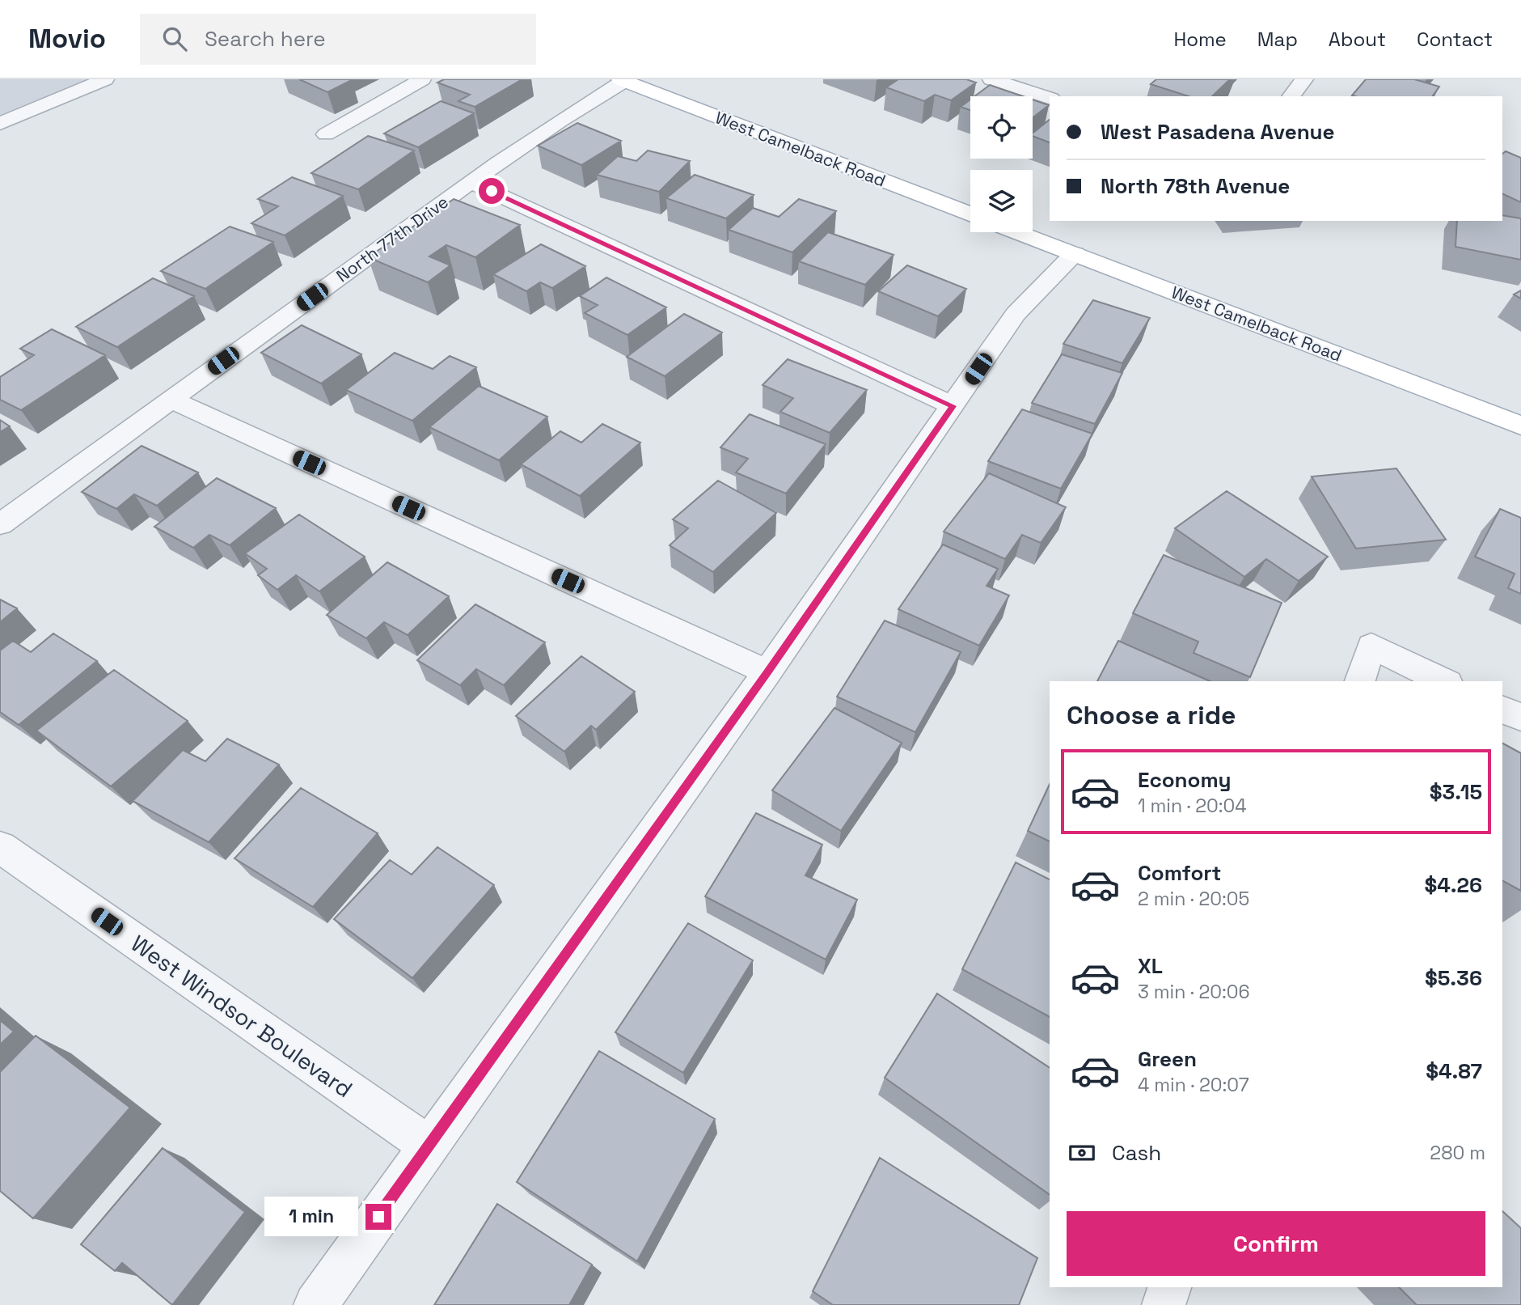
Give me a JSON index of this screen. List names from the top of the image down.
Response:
{
  "streets": {
    "main road": ["West Camelback Road"],
    "street": ["North 77th Drive", "West Windsor Boulevard"]
  },
  "crossings": [
    ["West Camelback Road", "North 77th Drive"]
  ],
  "page": {
    "header": "Movio",
    "search": "Search here",
    "nav": [
      "Home",
      "Map",
      "About",
      "Contact"
    ],
    "banner": ["West Pasadena Avenue", "North 78th Avenue"],
    "heading": "Choose a ride",
    "list": [
      {
        "name": "Economy",
        "note": "1 min · 20:04",
        "value": "$3.15"
      },
      {
        "name": "Comfort",
        "note": "2 min · 20:05",
        "value": "$4.26"
      },
      {
        "name": "XL",
        "note": "3 min · 20:06",
        "value": "$5.36"
      },
      {
        "name": "Green",
        "note": "4 min · 20:07",
        "value": "$4.87"
      }
    ],
    "pay": ["Cash", "280 m"],
    "bubble": "1 min",
    "buttons": "Confirm"
  }
}
